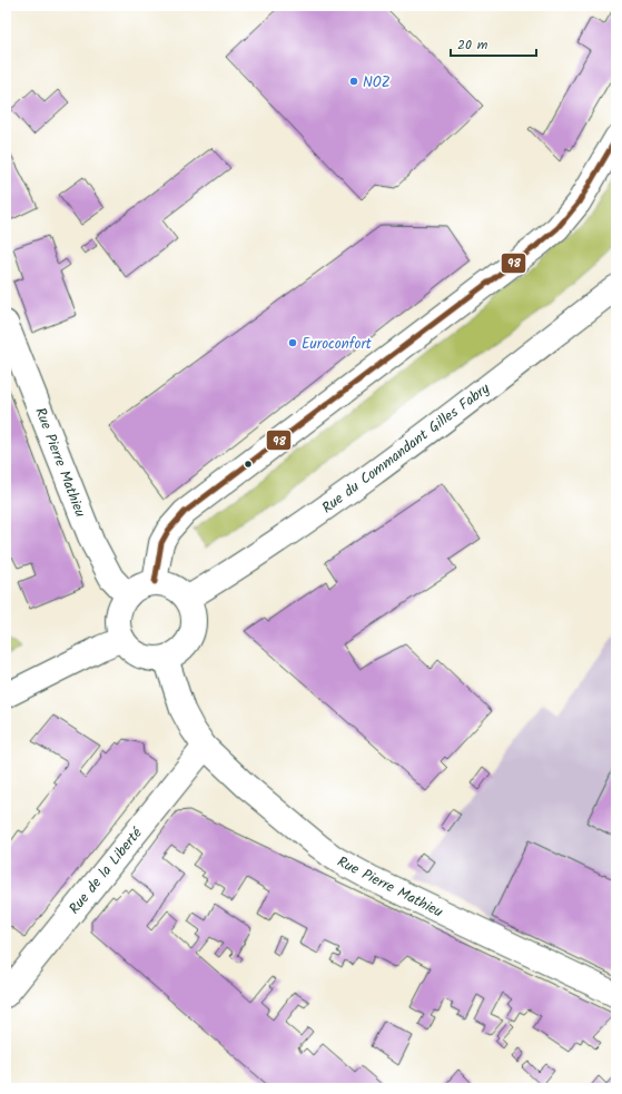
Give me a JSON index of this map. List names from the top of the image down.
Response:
{
  "streets": {
    "street": ["Rue du Commandant Gilles Fabry", "Rue Pierre Mathieu", "Rue de la Liberté"]
  },
  "crossings": [
    ["Rue du Commandant Gilles Fabry", "Rue Pierre Mathieu"],
    ["Rue Pierre Mathieu", "Rue de la Liberté"]
  ],
  "places": ["NOZ", "Euroconfort"],
  "lines": ["transit line 98"],
  "scale_bar": "20 m"
}
